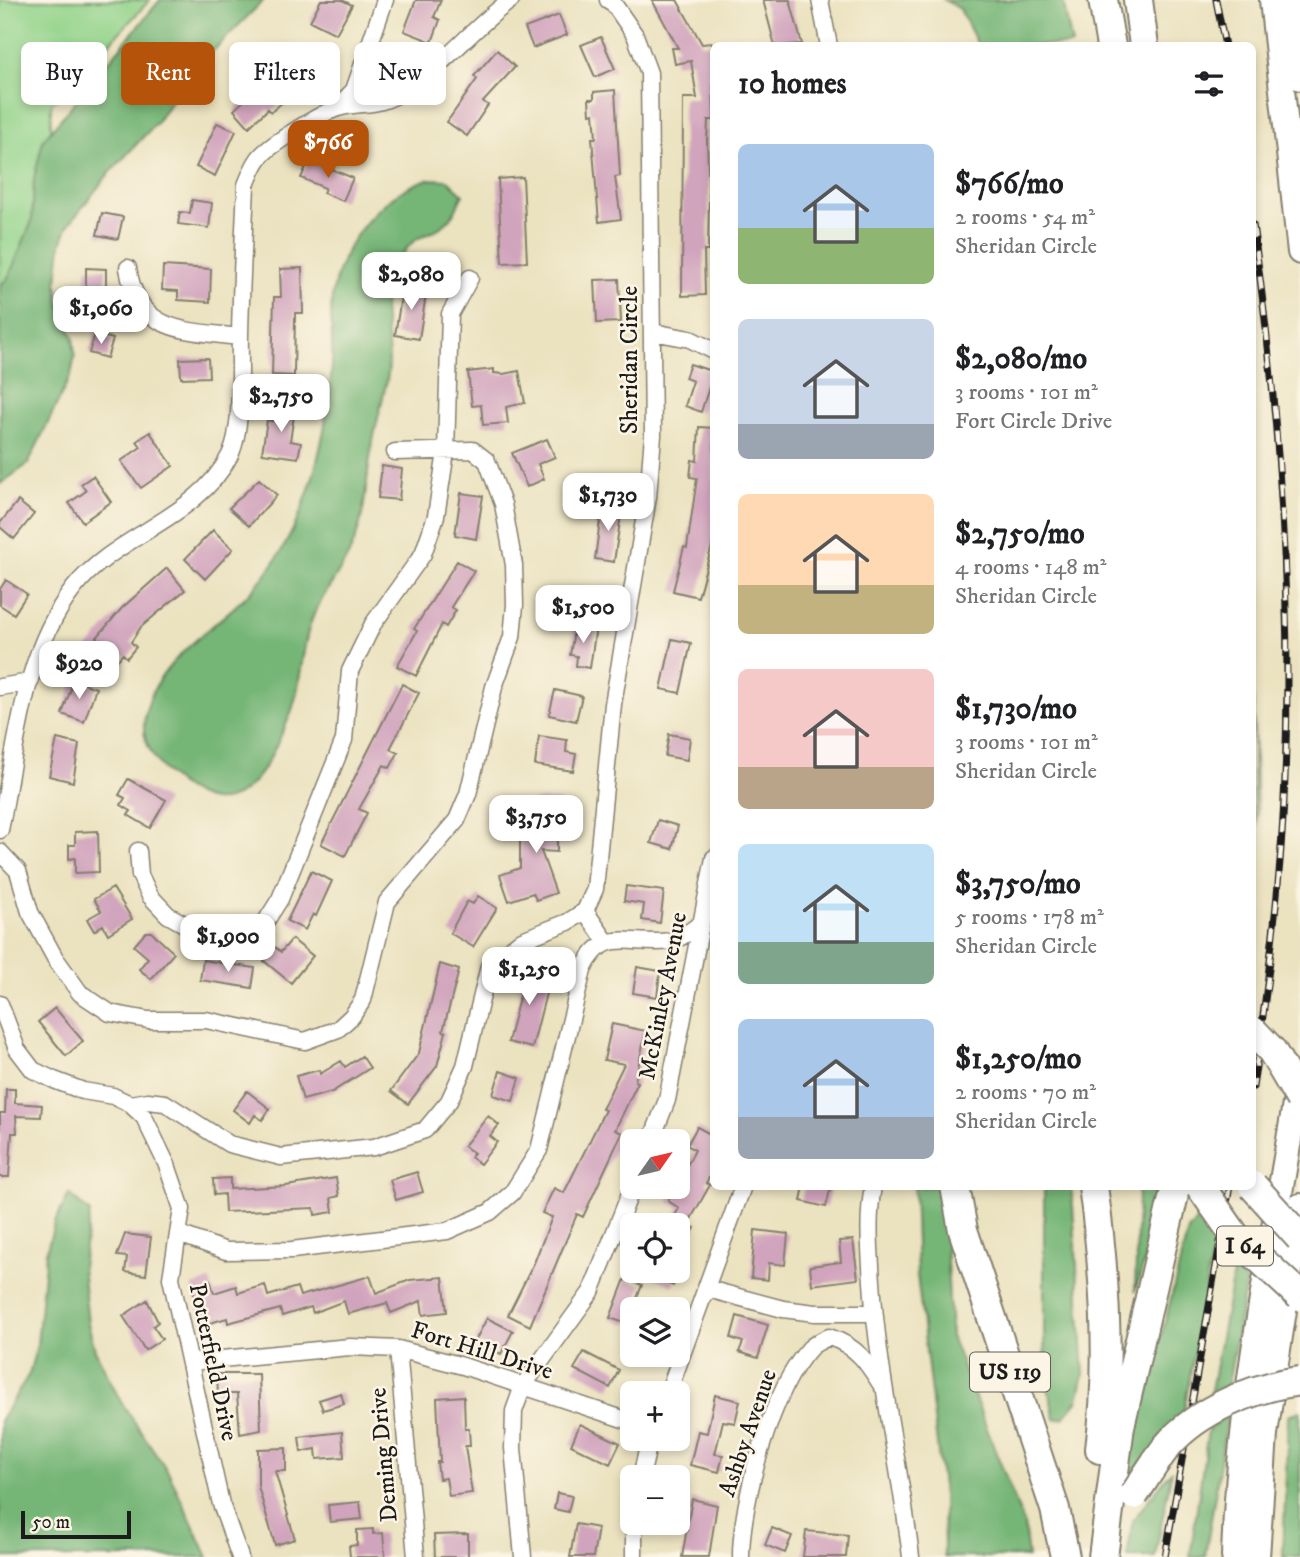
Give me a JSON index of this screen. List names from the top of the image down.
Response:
{
  "streets": {
    "highway": ["I 64", "US 119"],
    "street": [
      "Sheridan Circle",
      "McKinley Avenue",
      "Fort Hill Drive",
      "Potterfield Drive",
      "Ashby Avenue",
      "Deming Drive"
    ]
  },
  "crossings": [
    ["Fort Hill Drive", "Potterfield Drive"],
    ["Fort Hill Drive", "Deming Drive"]
  ],
  "scale_bar": "50 m",
  "north": "top right",
  "page": {
    "chip": [
      "Buy",
      "Rent",
      "Filters",
      "New"
    ],
    "heading": "10 homes",
    "price": [
      "$766",
      "$2,080",
      "$1,060",
      "$2,750",
      "$1,730",
      "$1,500",
      "$920",
      "$3,750",
      "$1,900",
      "$1,250"
    ],
    "list": [
      {
        "name": "$766/mo",
        "note": "2 rooms · 54 m² · Sheridan Circle"
      },
      {
        "name": "$2,080/mo",
        "note": "3 rooms · 101 m² · Fort Circle Drive"
      },
      {
        "name": "$2,750/mo",
        "note": "4 rooms · 148 m² · Sheridan Circle"
      },
      {
        "name": "$1,730/mo",
        "note": "3 rooms · 101 m² · Sheridan Circle"
      },
      {
        "name": "$3,750/mo",
        "note": "5 rooms · 178 m² · Sheridan Circle"
      },
      {
        "name": "$1,250/mo",
        "note": "2 rooms · 70 m² · Sheridan Circle"
      }
    ],
    "map_buttons": ["+", "−"],
    "scale": "50 m"
  }
}
